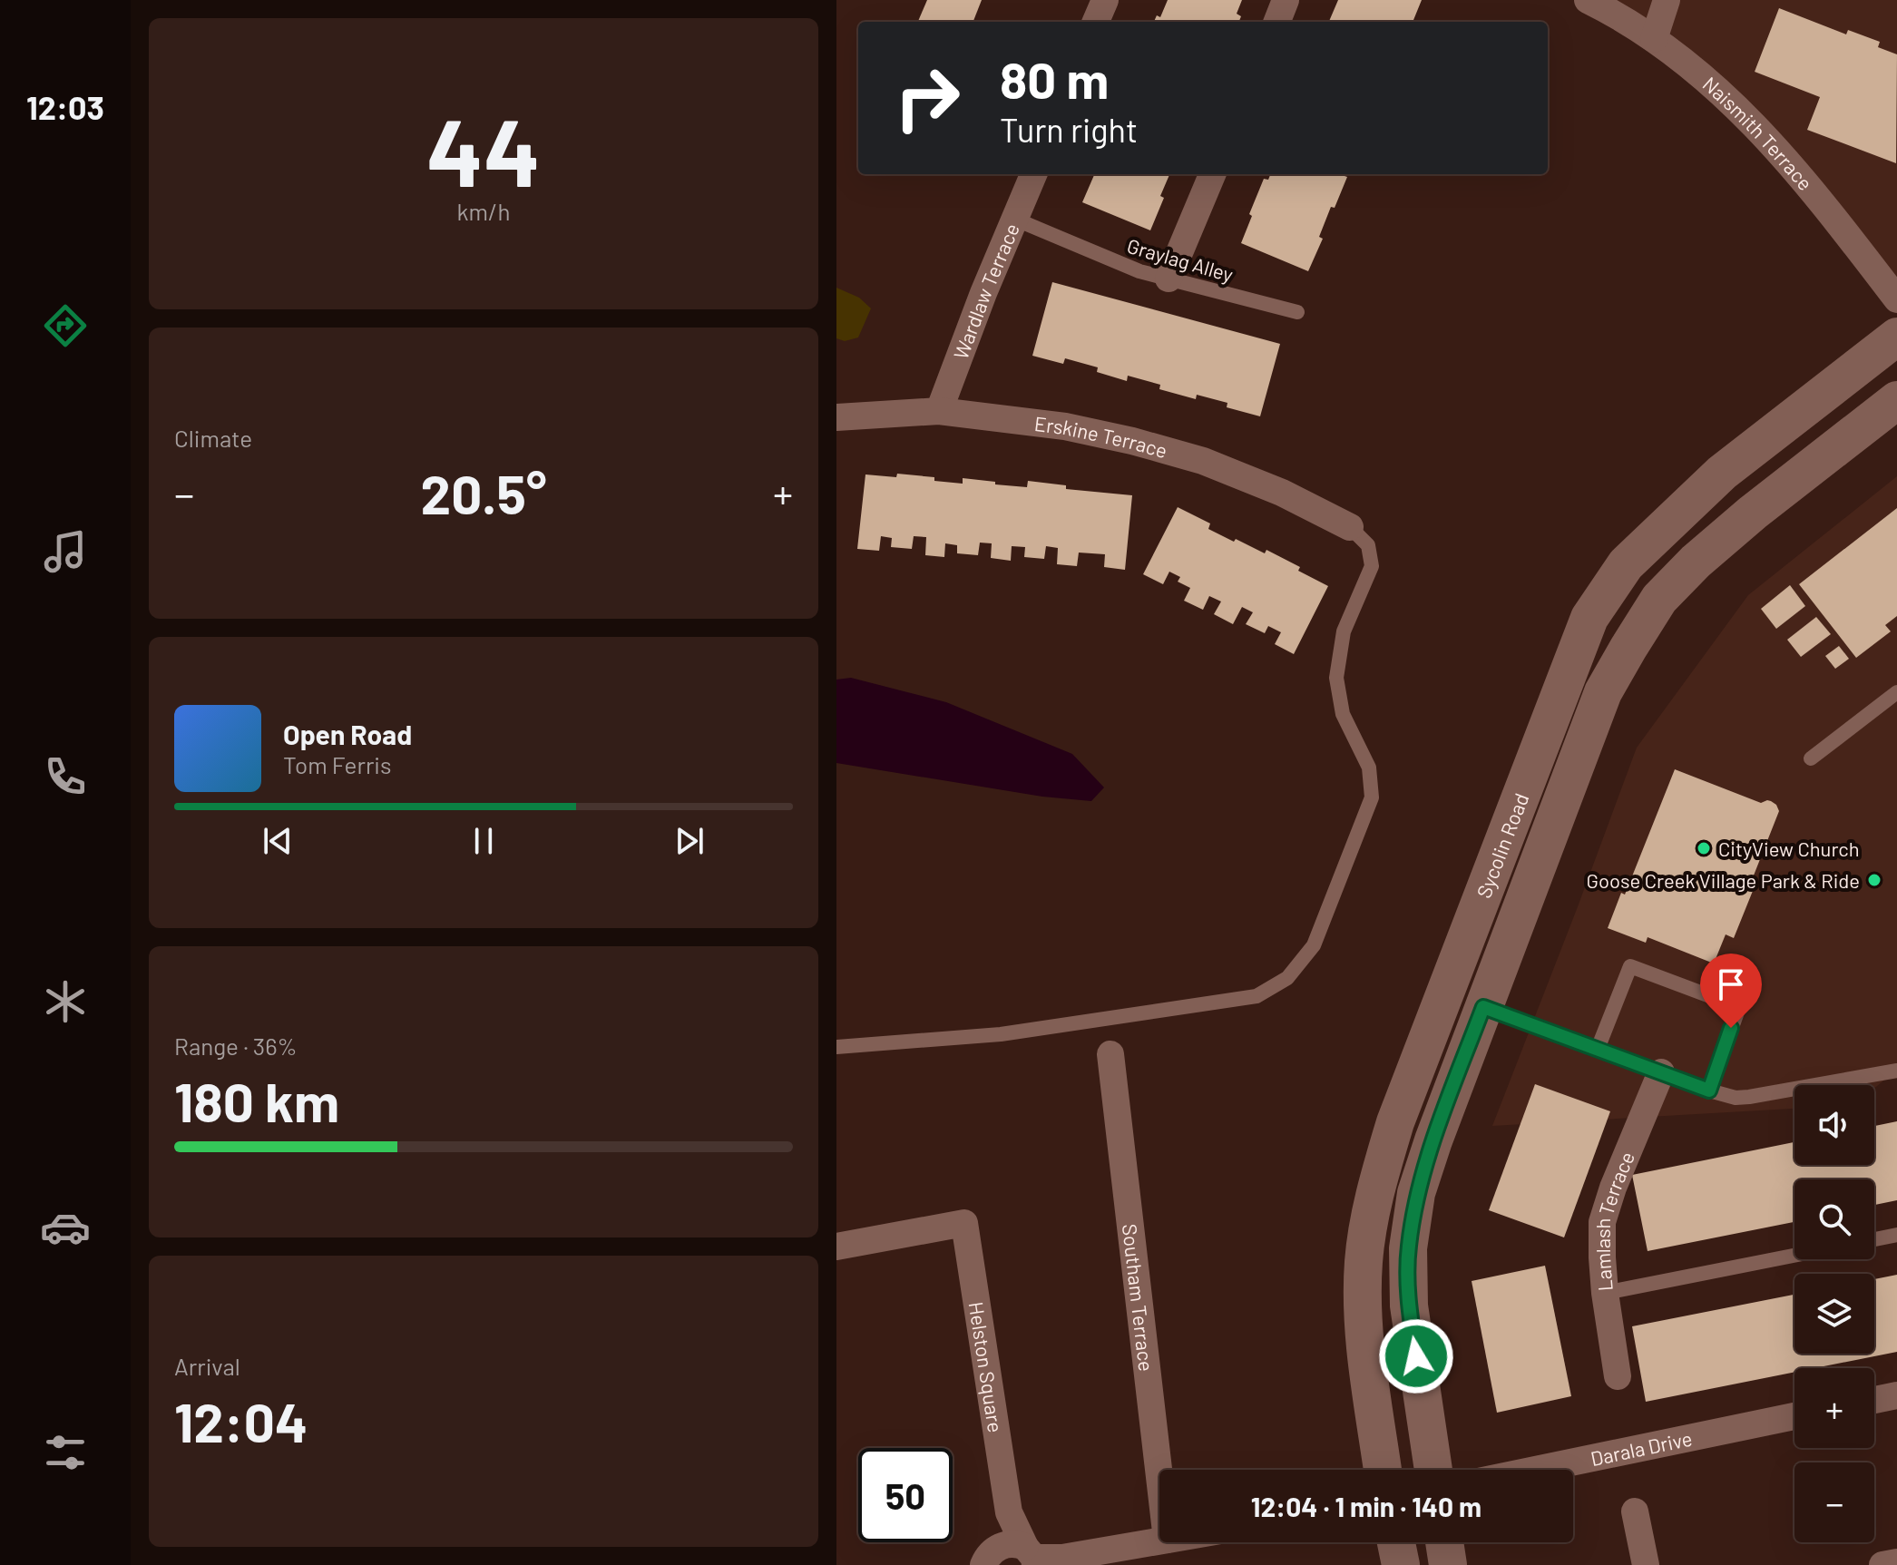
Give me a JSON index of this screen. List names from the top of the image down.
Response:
{
  "streets": {
    "main road": ["Sycolin Road"],
    "street": [
      "Naismith Terrace",
      "Wardlaw Terrace",
      "Erskine Terrace",
      "Lamlash Terrace",
      "Southam Terrace",
      "Helston Square",
      "Darala Drive"
    ],
    "lane": ["Graylag Alley"]
  },
  "crossings": [
    ["Graylag Alley", "Wardlaw Terrace"],
    ["Wardlaw Terrace", "Erskine Terrace"]
  ],
  "places": ["CityView Church", "Goose Creek Village Park & Ride"],
  "page": {
    "tabs": "12:03",
    "tile": [
      ["44", "km/h"],
      "Climate",
      ["Range · 36%", "180 km"],
      ["Arrival", "12:04"]
    ],
    "turn": ["80 m", "Turn right"],
    "heat": ["−", "20.5°", "+"],
    "song": ["Open Road", "Tom Ferris"],
    "map_buttons": ["+", "−"],
    "limit": "50",
    "trip": "12:04 · 1 min · 140 m"
  }
}
